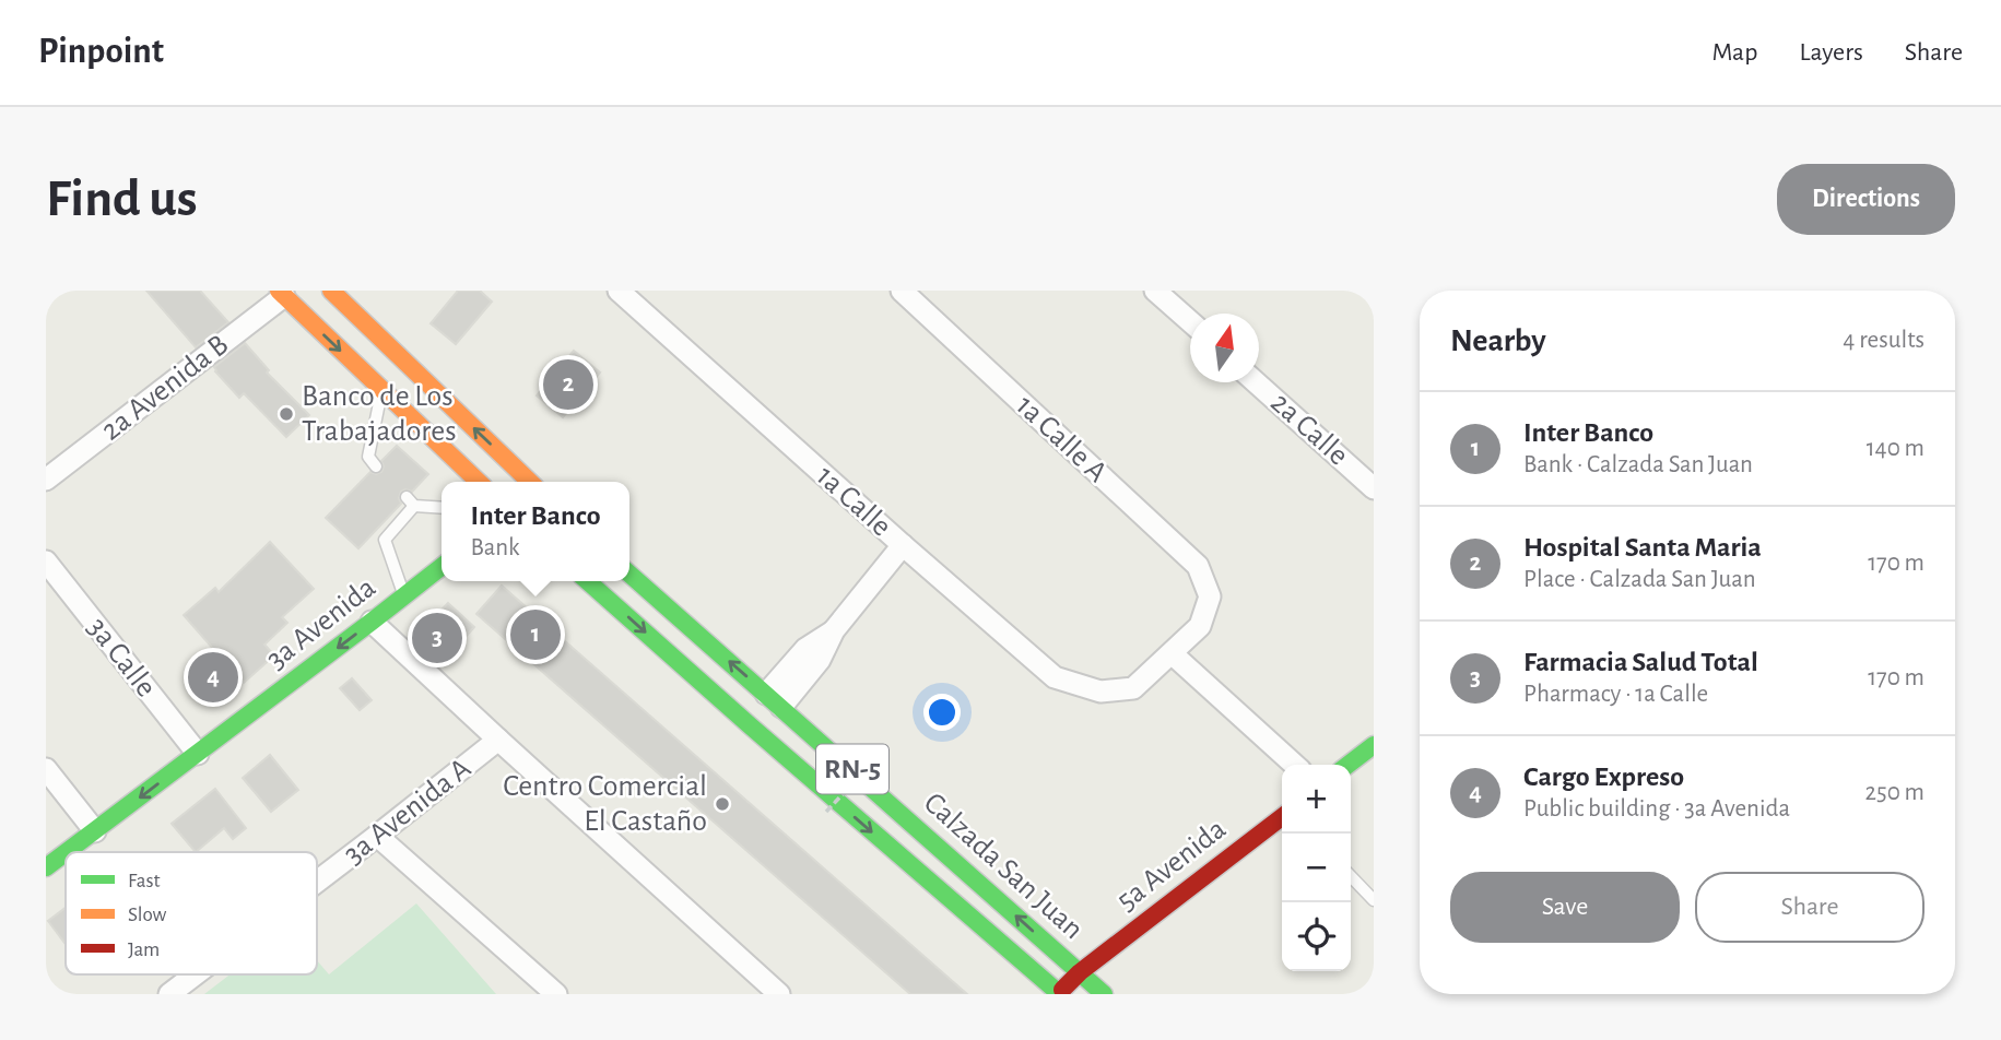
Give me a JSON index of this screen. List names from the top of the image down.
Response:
{
  "streets": {
    "main road": [
      "3a Avenida",
      "RN-5",
      "5a Avenida",
      "Calzada San Juan"
    ],
    "street": [
      "2a Avenida B",
      "2a Calle",
      "1a Calle A",
      "1a Calle",
      "3a Calle",
      "3a Avenida A"
    ]
  },
  "crossings": [
    ["1a Calle A", "1a Calle"],
    ["3a Avenida", "3a Calle"],
    ["5a Avenida", "Calzada San Juan"]
  ],
  "one_way": ["3a Avenida"],
  "places": ["Banco de Los Trabajadores", "Centro Comercial El Castaño"],
  "legend": ["Fast", "Slow", "Jam"],
  "north": "top",
  "page": {
    "header": "Pinpoint",
    "nav": ["Map", "Layers", "Share"],
    "buttons": [
      "Directions",
      ["Save", "Share"]
    ],
    "title": "Find us",
    "heading": ["Nearby", "4 results"],
    "pins": [
      "2",
      "1",
      "3",
      "4"
    ],
    "list": [
      {
        "mark": "1",
        "name": "Inter Banco",
        "note": "Bank · Calzada San Juan",
        "value": "140 m"
      },
      {
        "mark": "2",
        "name": "Hospital Santa Maria",
        "note": "Place · Calzada San Juan",
        "value": "170 m"
      },
      {
        "mark": "3",
        "name": "Farmacia Salud Total",
        "note": "Pharmacy · 1a Calle",
        "value": "170 m"
      },
      {
        "mark": "4",
        "name": "Cargo Expreso",
        "note": "Public building · 3a Avenida",
        "value": "250 m"
      }
    ],
    "popup": ["Inter Banco", "Bank"],
    "map_buttons": ["+", "−"]
  }
}
